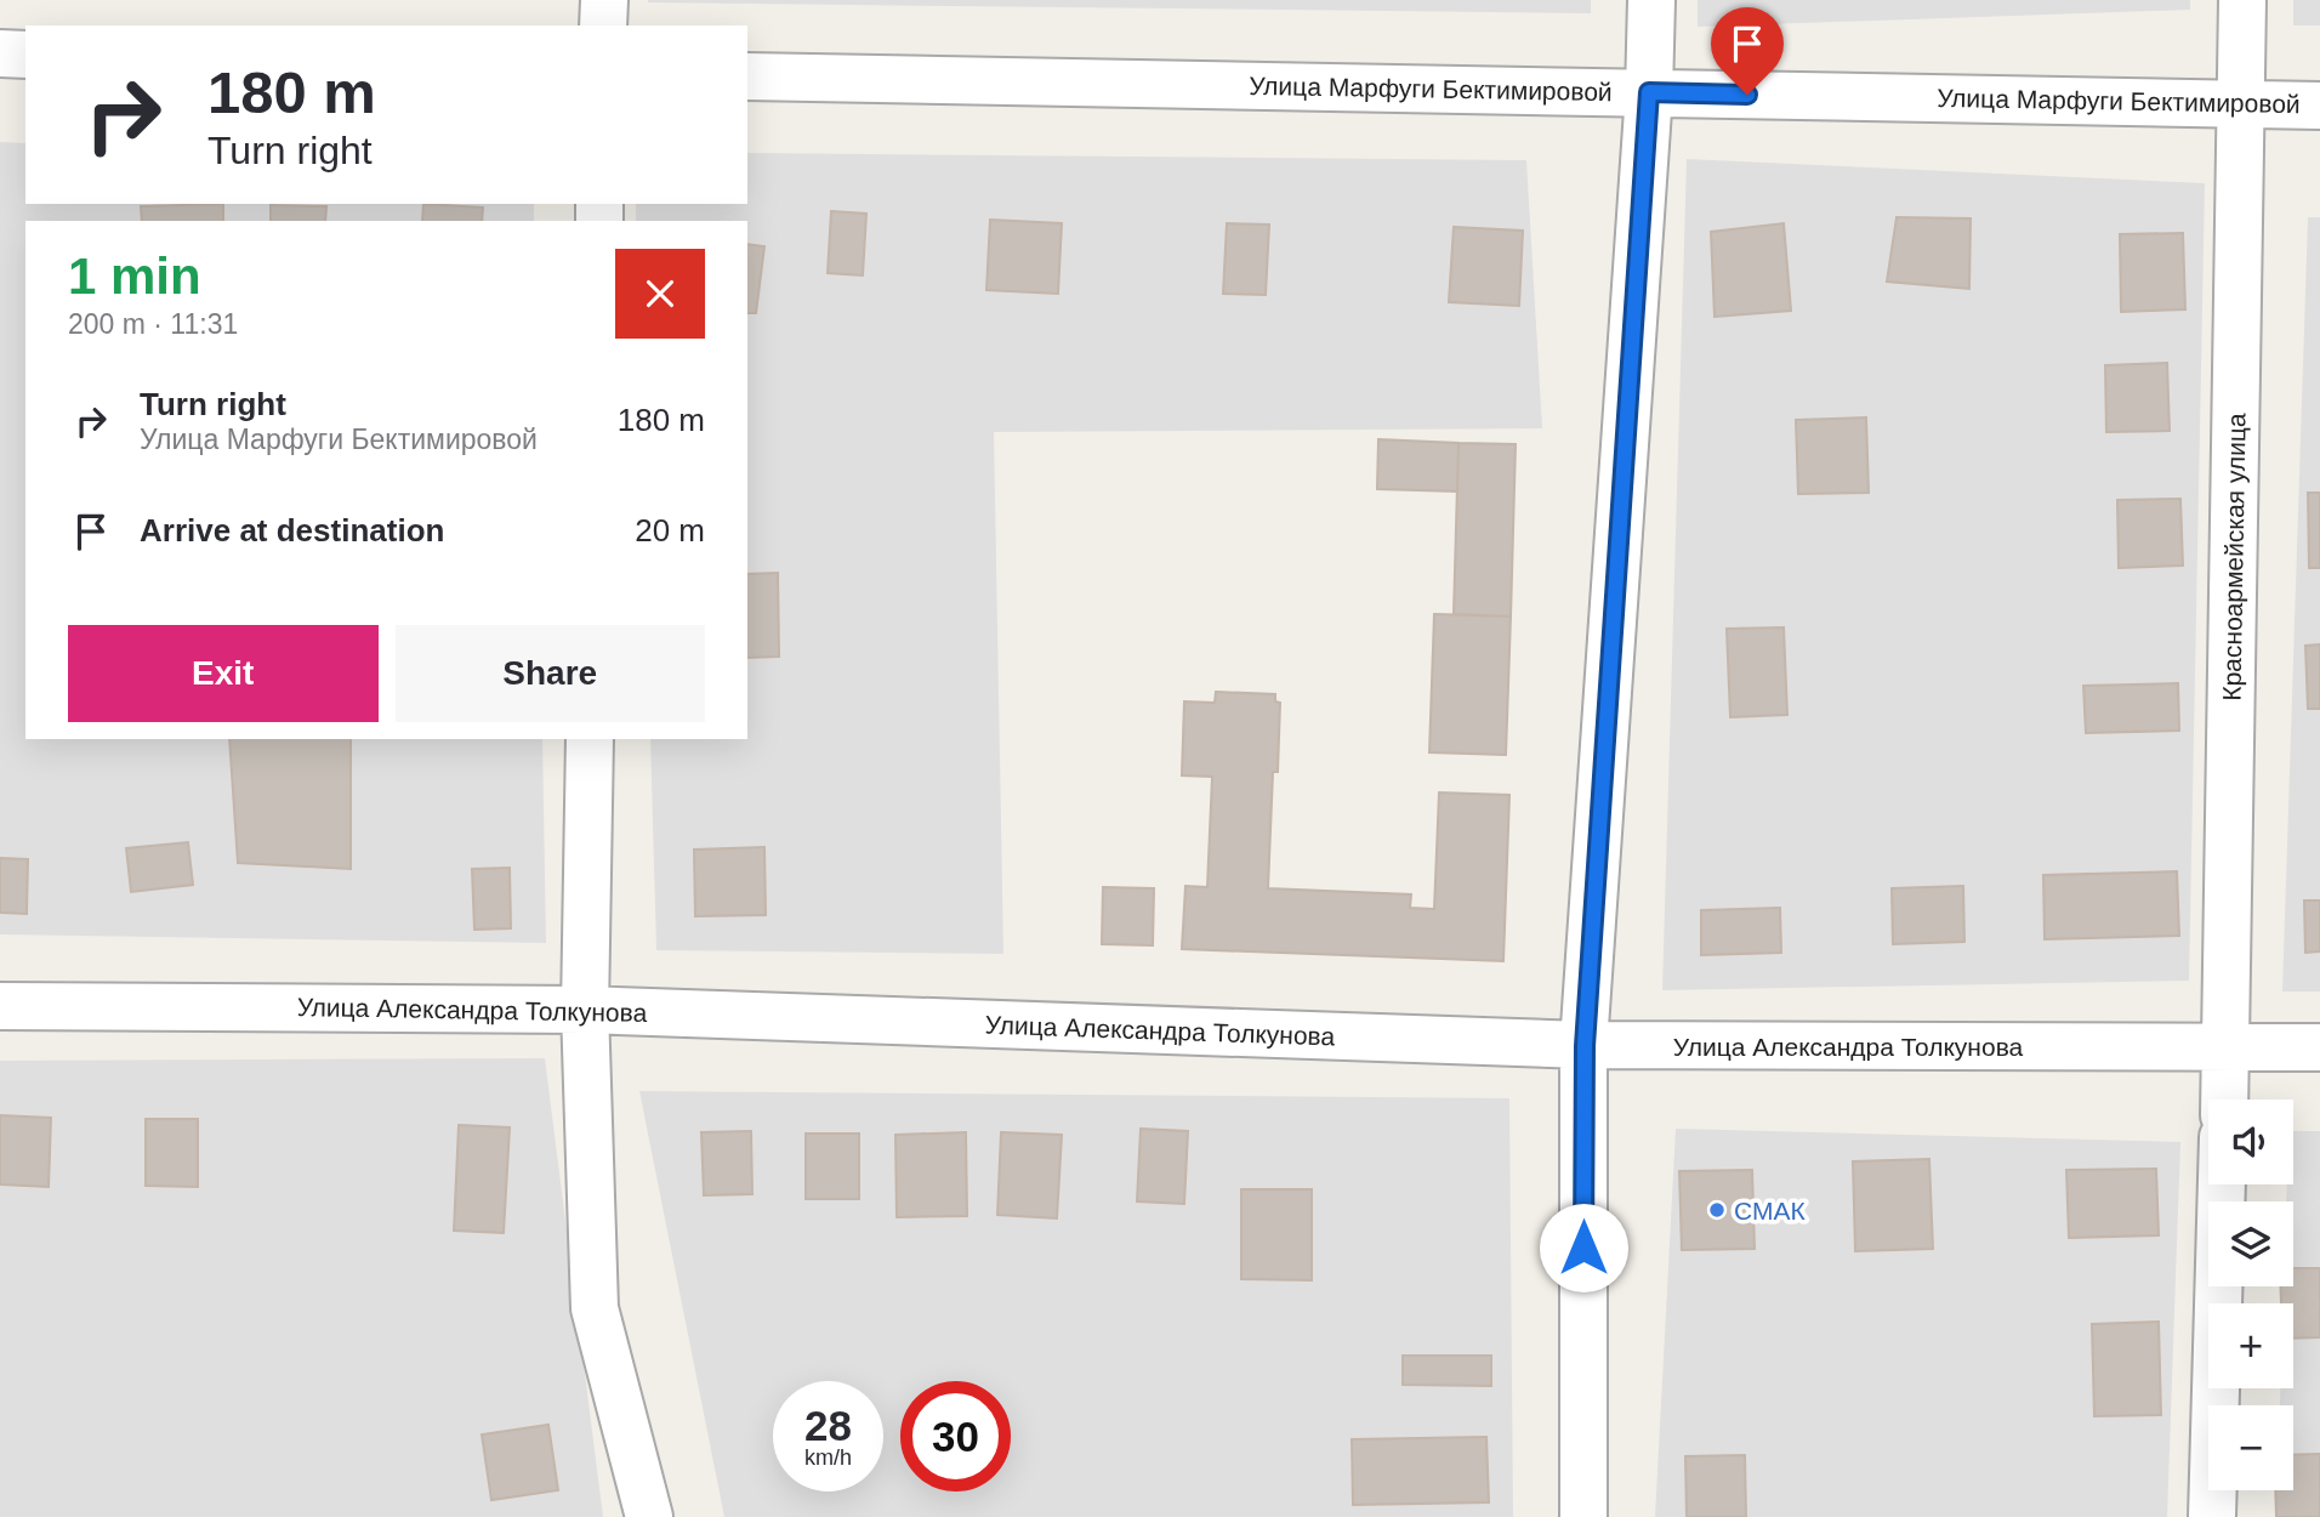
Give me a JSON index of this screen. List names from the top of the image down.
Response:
{
  "streets": {
    "street": ["Улица Марфуги Бектимировой", "Красноармейская улица", "Улица Александра Толкунова"]
  },
  "crossings": [
    ["Улица Марфуги Бектимировой", "Красноармейская улица"],
    ["Красноармейская улица", "Улица Александра Толкунова"]
  ],
  "places": ["СМАК"],
  "page": {
    "turn": ["180 m", "Turn right"],
    "heading": ["1 min", "200 m · 11:31"],
    "list": [
      {
        "name": "Turn right",
        "note": "Улица Марфуги Бектимировой",
        "value": "180 m"
      },
      {
        "name": "Arrive at destination",
        "value": "20 m"
      }
    ],
    "buttons": ["Exit", "Share"],
    "map_buttons": ["+", "−"],
    "speed": "28 km/h",
    "limit": "30"
  }
}
